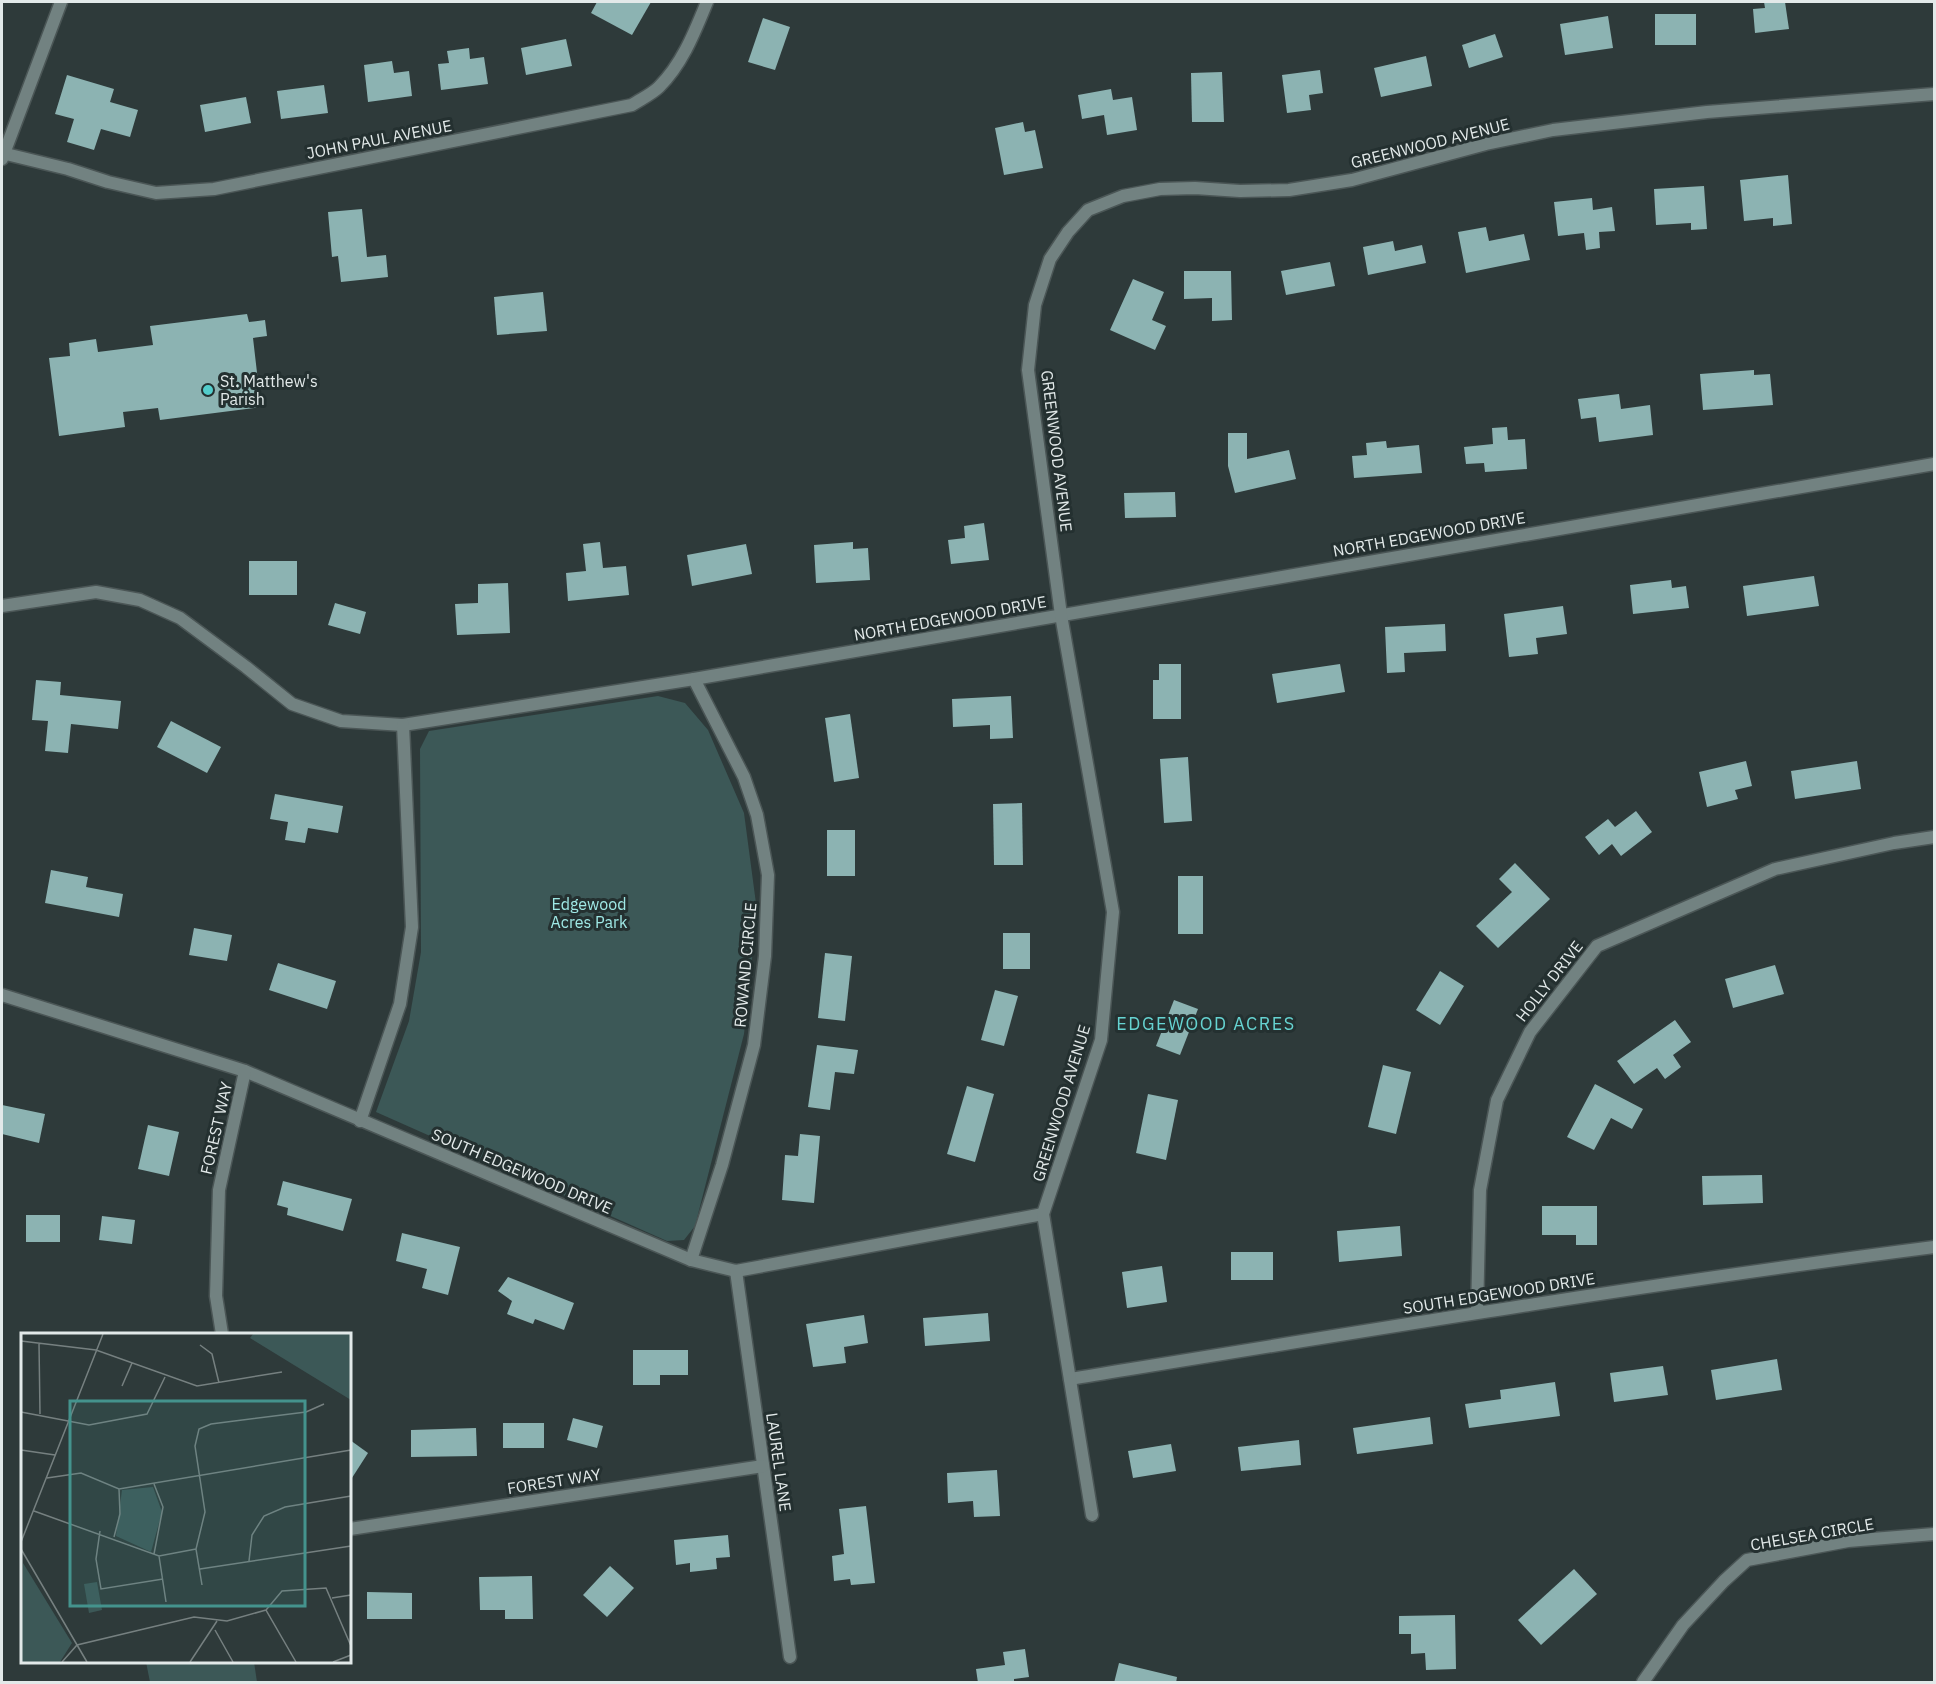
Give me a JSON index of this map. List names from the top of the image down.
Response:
{
  "streets": {
    "street": [
      "JOHN PAUL AVENUE",
      "GREENWOOD AVENUE",
      "NORTH EDGEWOOD DRIVE",
      "ROWAND CIRCLE",
      "HOLLY DRIVE",
      "FOREST WAY",
      "SOUTH EDGEWOOD DRIVE",
      "LAUREL LANE",
      "CHELSEA CIRCLE"
    ]
  },
  "crossings": [
    ["GREENWOOD AVENUE", "NORTH EDGEWOOD DRIVE"],
    ["GREENWOOD AVENUE", "SOUTH EDGEWOOD DRIVE"],
    ["NORTH EDGEWOOD DRIVE", "ROWAND CIRCLE"],
    ["ROWAND CIRCLE", "SOUTH EDGEWOOD DRIVE"],
    ["HOLLY DRIVE", "SOUTH EDGEWOOD DRIVE"],
    ["FOREST WAY", "SOUTH EDGEWOOD DRIVE"],
    ["FOREST WAY", "LAUREL LANE"],
    ["SOUTH EDGEWOOD DRIVE", "LAUREL LANE"]
  ],
  "districts": ["EDGEWOOD ACRES"],
  "parks": ["Edgewood Acres Park"],
  "places": ["St. Matthew's Parish"]
}
